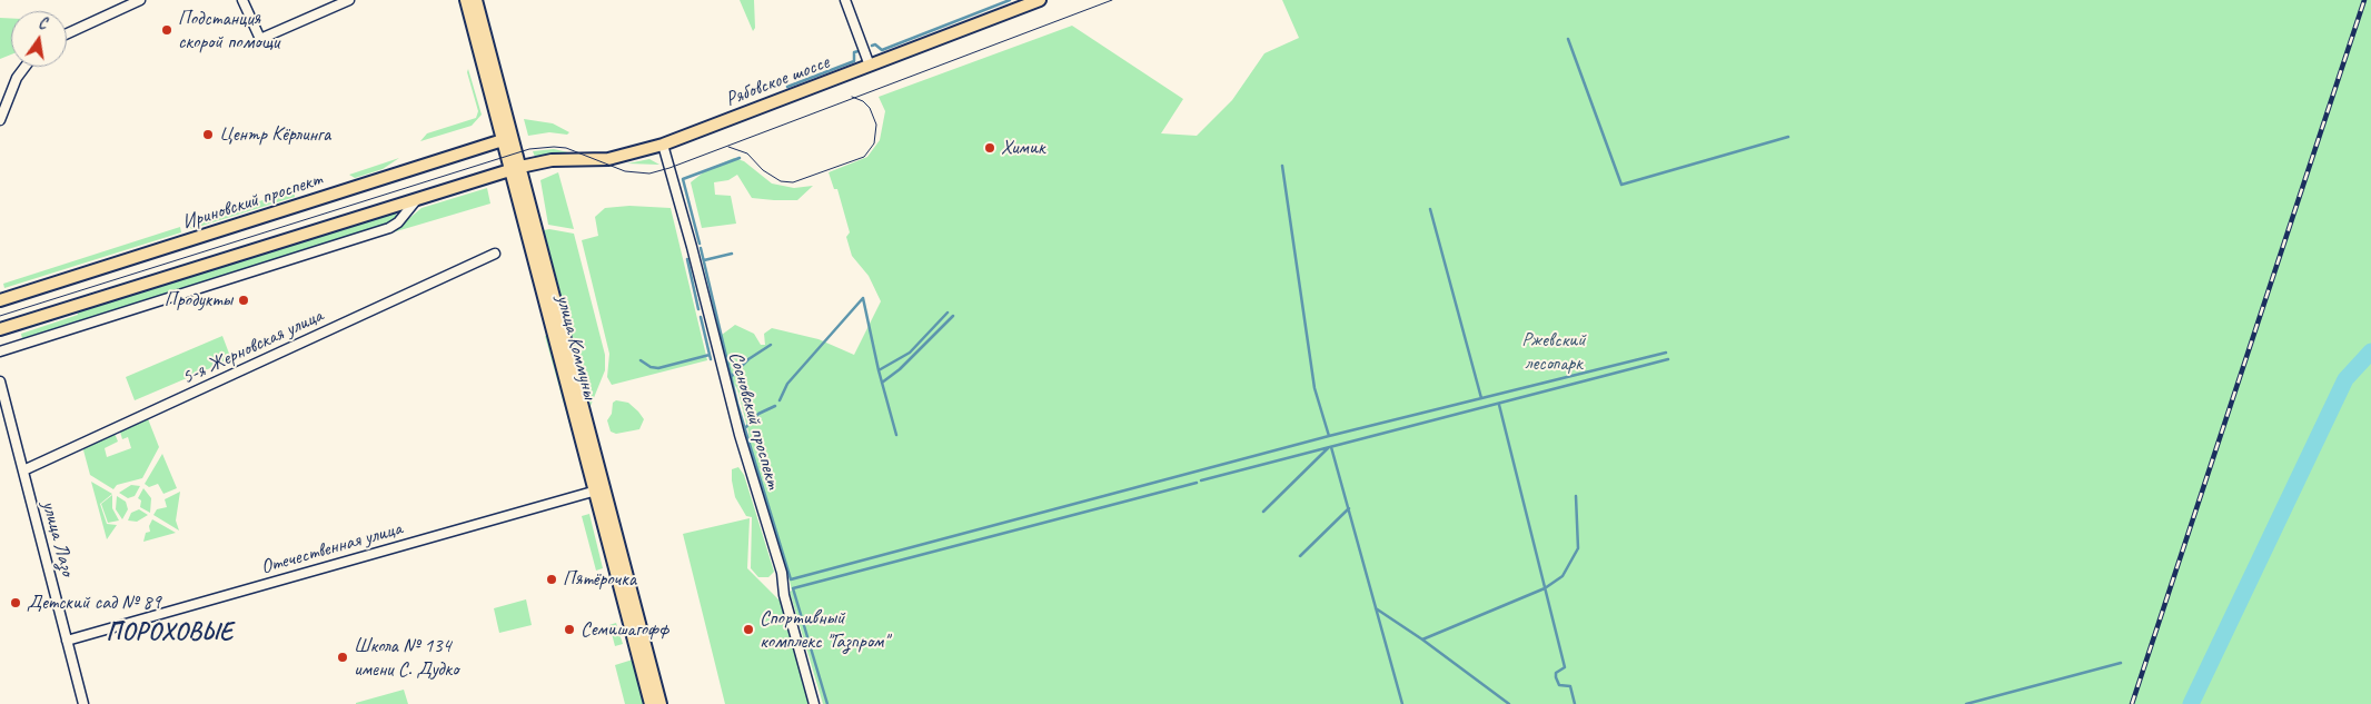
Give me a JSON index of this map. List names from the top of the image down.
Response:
{
  "streets": {
    "main road": ["Рябовское шоссе", "Ириновский проспект", "улица Коммуны"],
    "street": [
      "5-я Жерновская улица",
      "Сосновский проспект",
      "улица Лазо",
      "Отечественная улица"
    ]
  },
  "crossings": [
    ["Рябовское шоссе", "улица Коммуны"],
    ["Рябовское шоссе", "Сосновский проспект"],
    ["Ириновский проспект", "улица Коммуны"],
    ["5-я Жерновская улица", "улица Лазо"],
    ["улица Коммуны", "Отечественная улица"],
    ["улица Лазо", "Отечественная улица"]
  ],
  "districts": ["ПОРОХОВЫЕ"],
  "parks": ["Ржевский лесопарк"],
  "places": [
    "Подстанция скорой помощи",
    "Центр Кёрлинга",
    "Химик",
    "Продукты",
    "Пятёрочка",
    "Детский сад № 89",
    "Семишагофф",
    "Cпортивный комплекс \"Газпром\"",
    "Школа № 134 имени С. Дудко"
  ],
  "north": "top"
}
